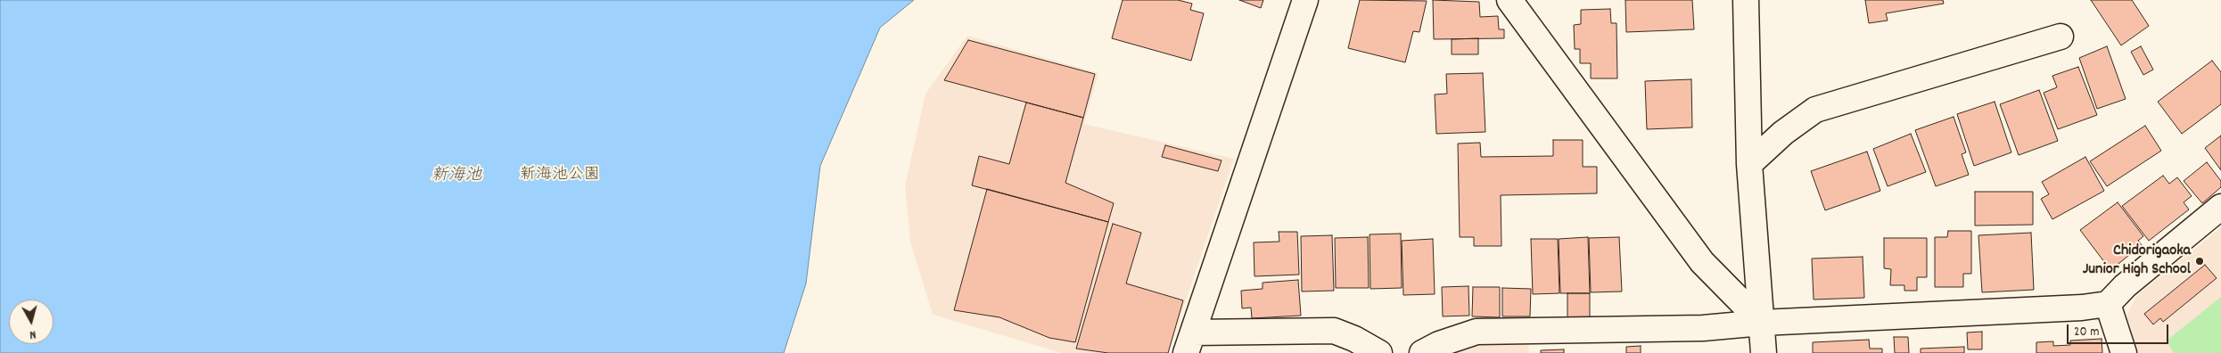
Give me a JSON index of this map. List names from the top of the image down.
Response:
{
  "water": ["新海池"],
  "parks": ["新海池公園"],
  "places": ["Chidorigaoka Junior High School"],
  "scale_bar": "20 m",
  "north": "bottom"
}
